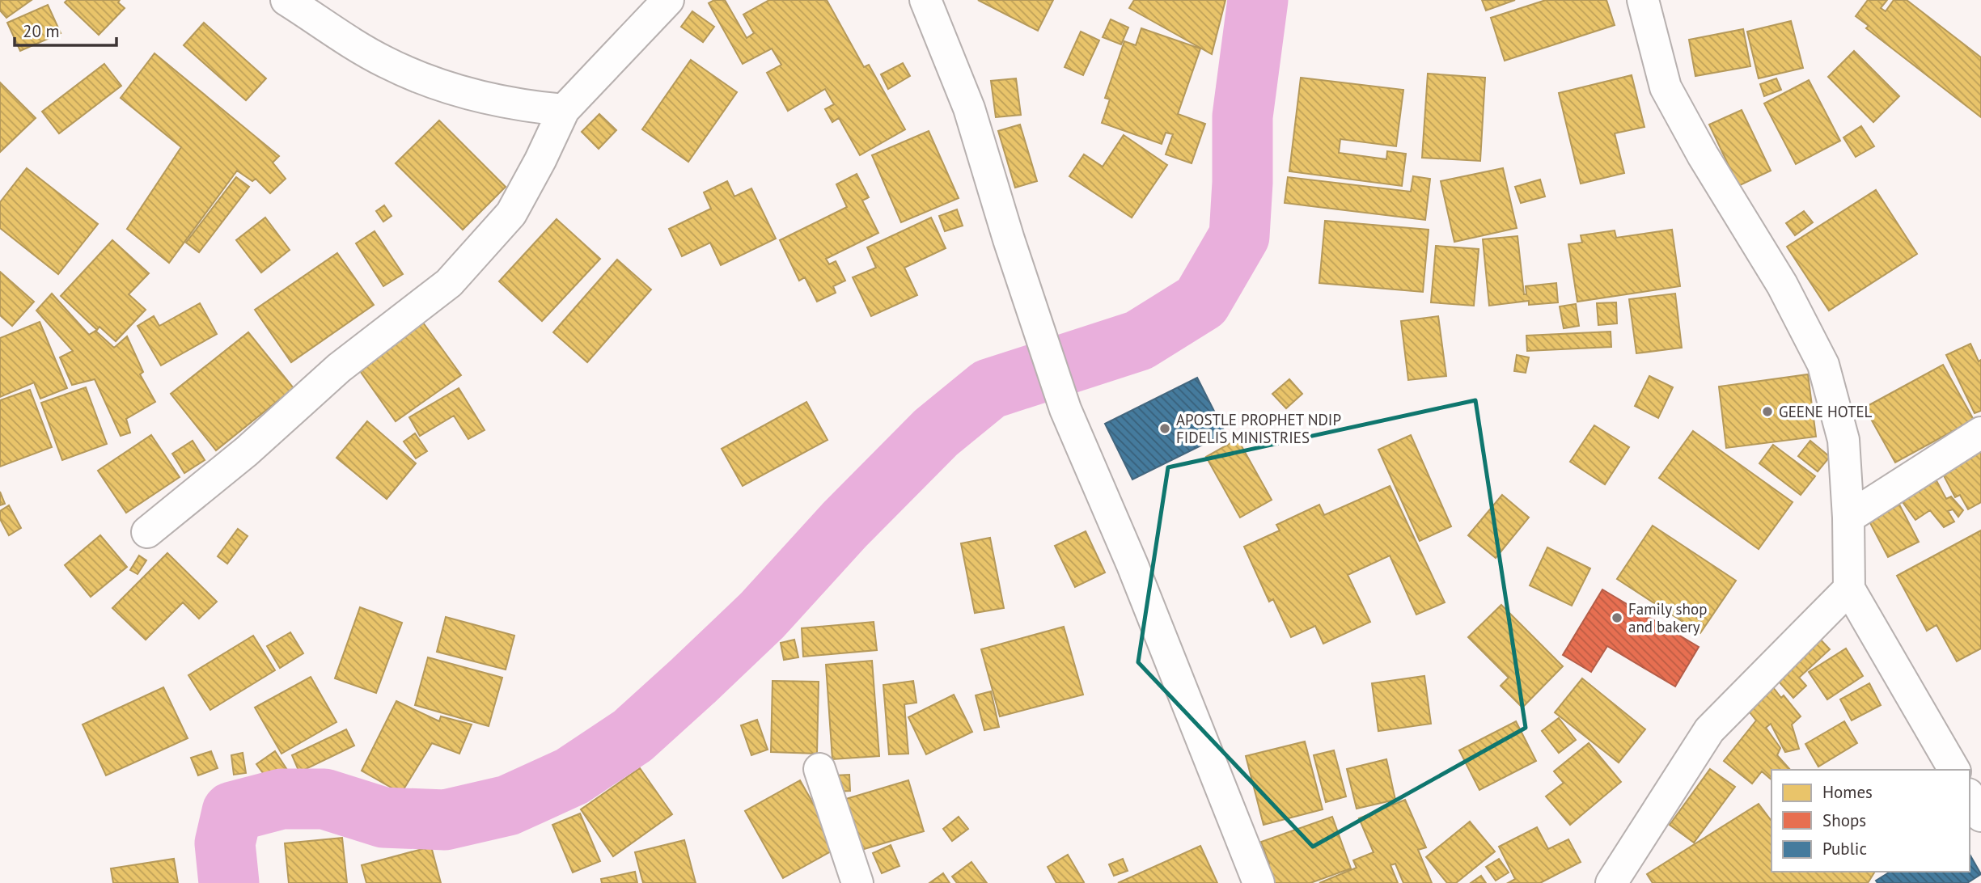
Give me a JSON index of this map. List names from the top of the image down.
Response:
{
  "places": ["GEENE HOTEL", "APOSTLE PROPHET NDIP FIDELIS MINISTRIES", "Family shop and bakery"],
  "legend": ["Homes", "Shops", "Public"],
  "scale_bar": "20 m"
}
